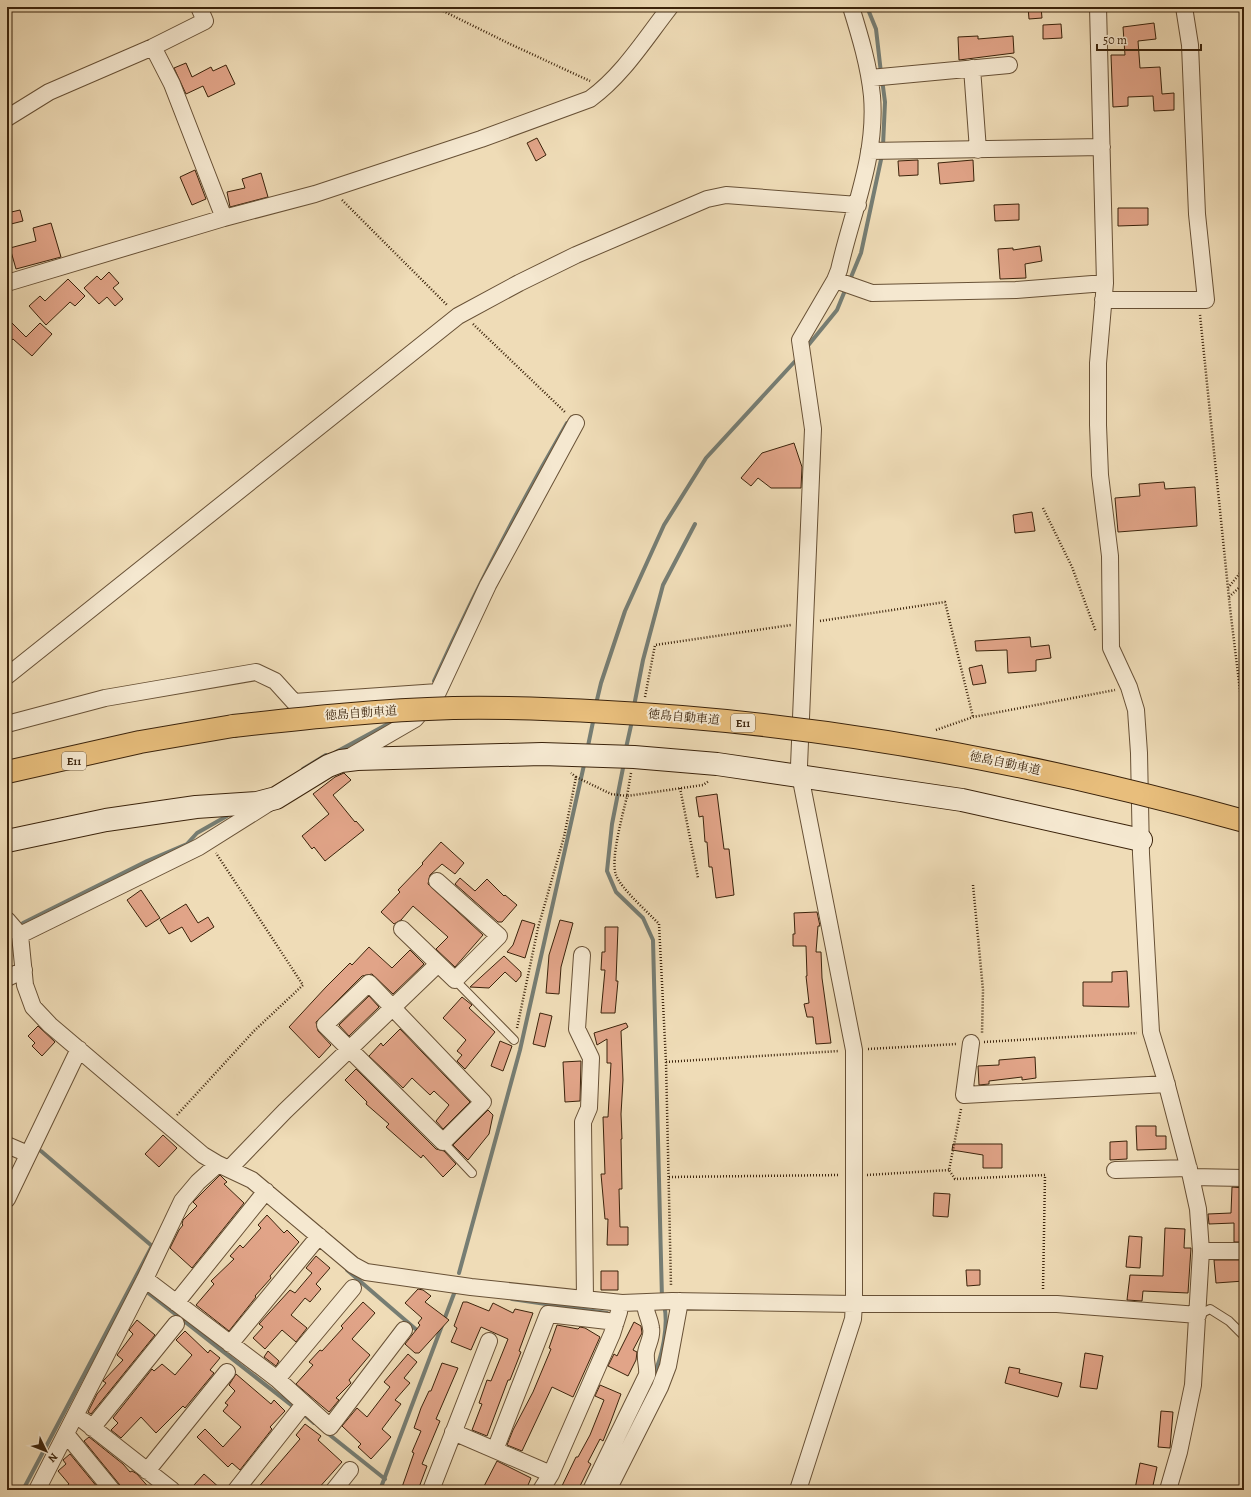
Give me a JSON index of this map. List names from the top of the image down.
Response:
{
  "streets": {
    "highway": ["徳島自動車道", "E11"]
  },
  "scale_bar": "50 m",
  "north": "bottom right"
}
